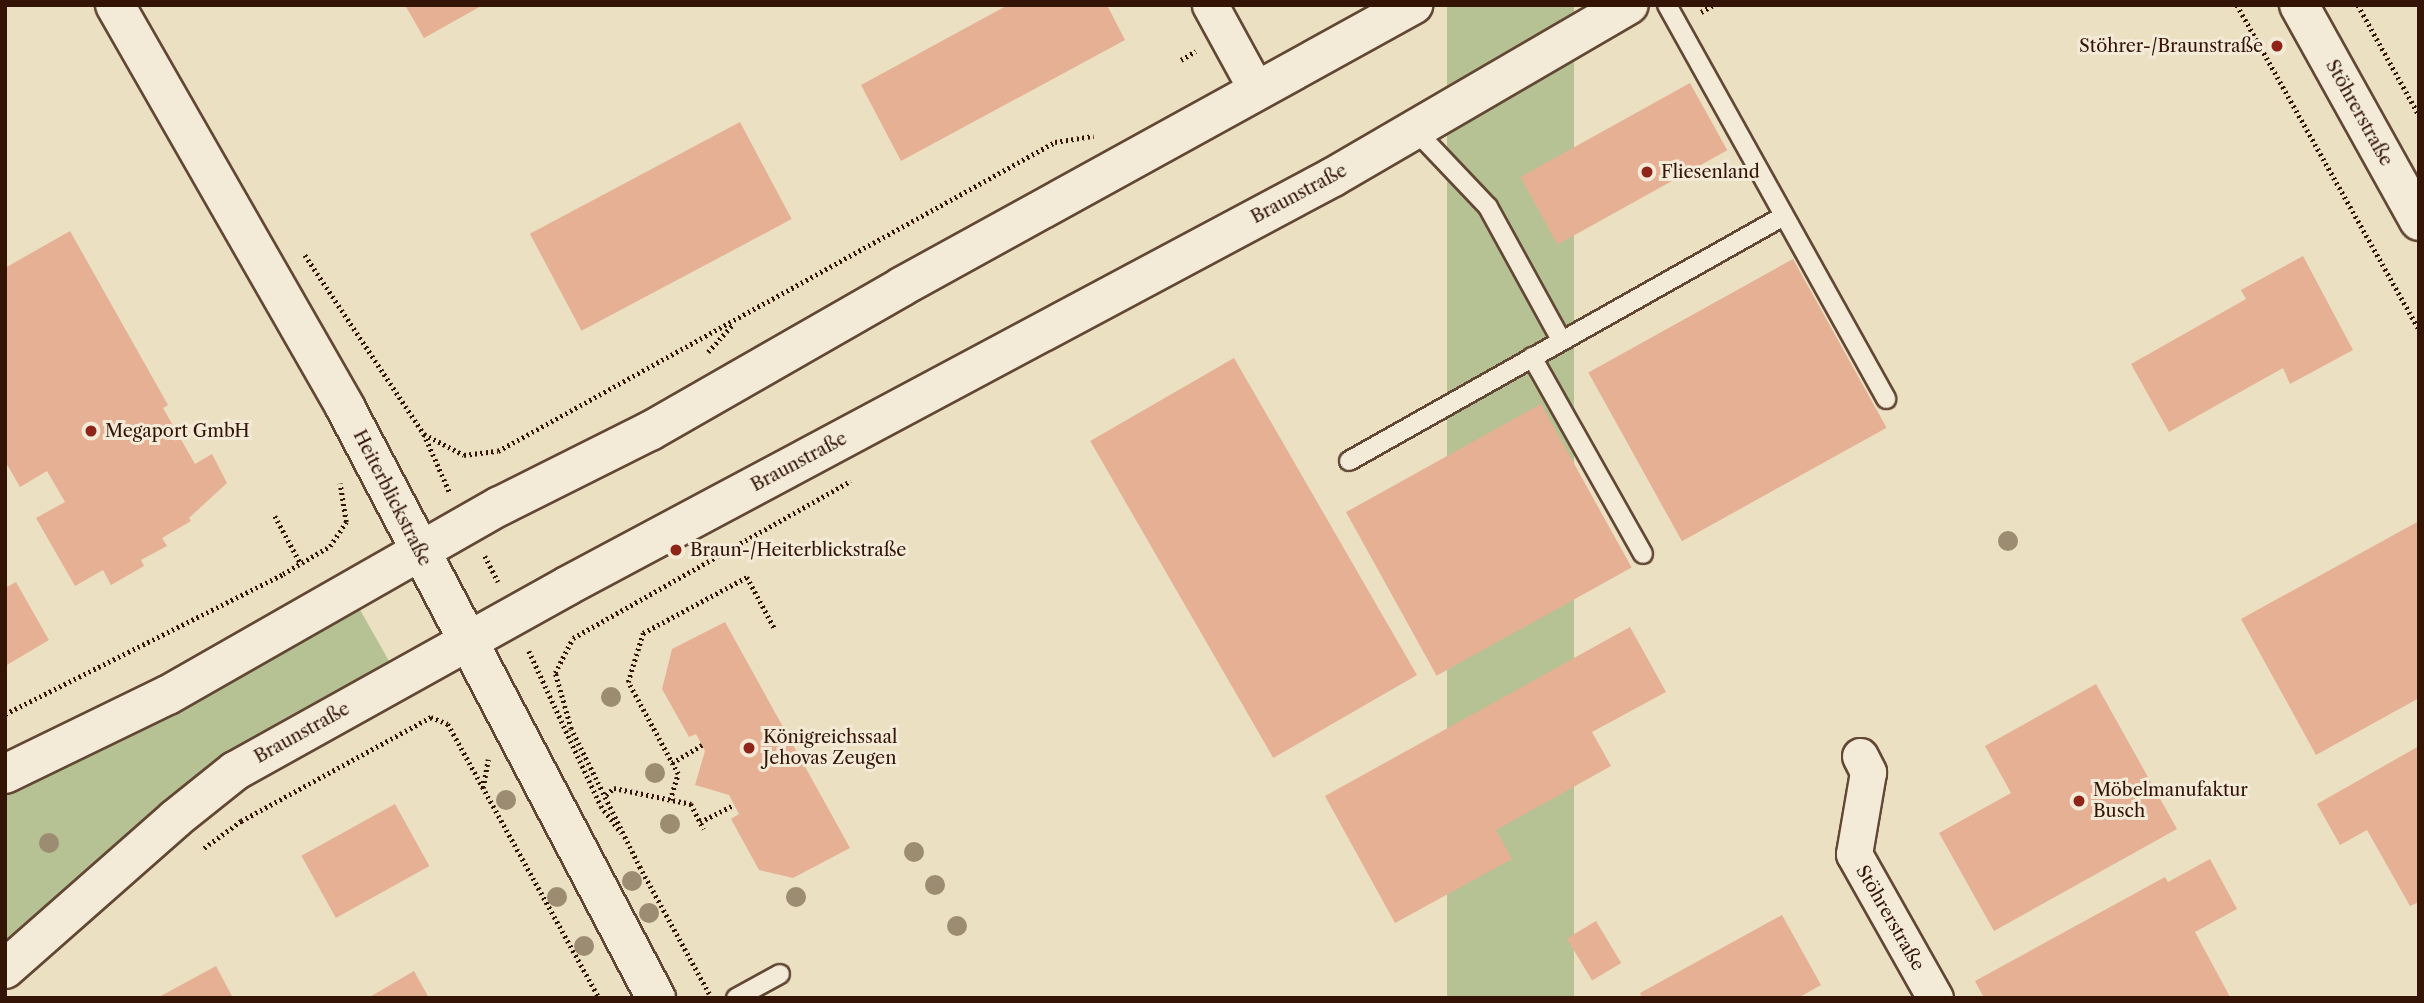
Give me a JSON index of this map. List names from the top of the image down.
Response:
{
  "streets": {
    "main road": ["Stöhrerstraße", "Braunstraße", "Heiterblickstraße"]
  },
  "crossings": [
    ["Braunstraße", "Heiterblickstraße"]
  ],
  "places": [
    "Stöhrer-/Braunstraße",
    "Fliesenland",
    "Megaport GmbH",
    "Braun-/Heiterblickstraße",
    "Königreichssaal Jehovas Zeugen",
    "Möbelmanufaktur Busch"
  ]
}
